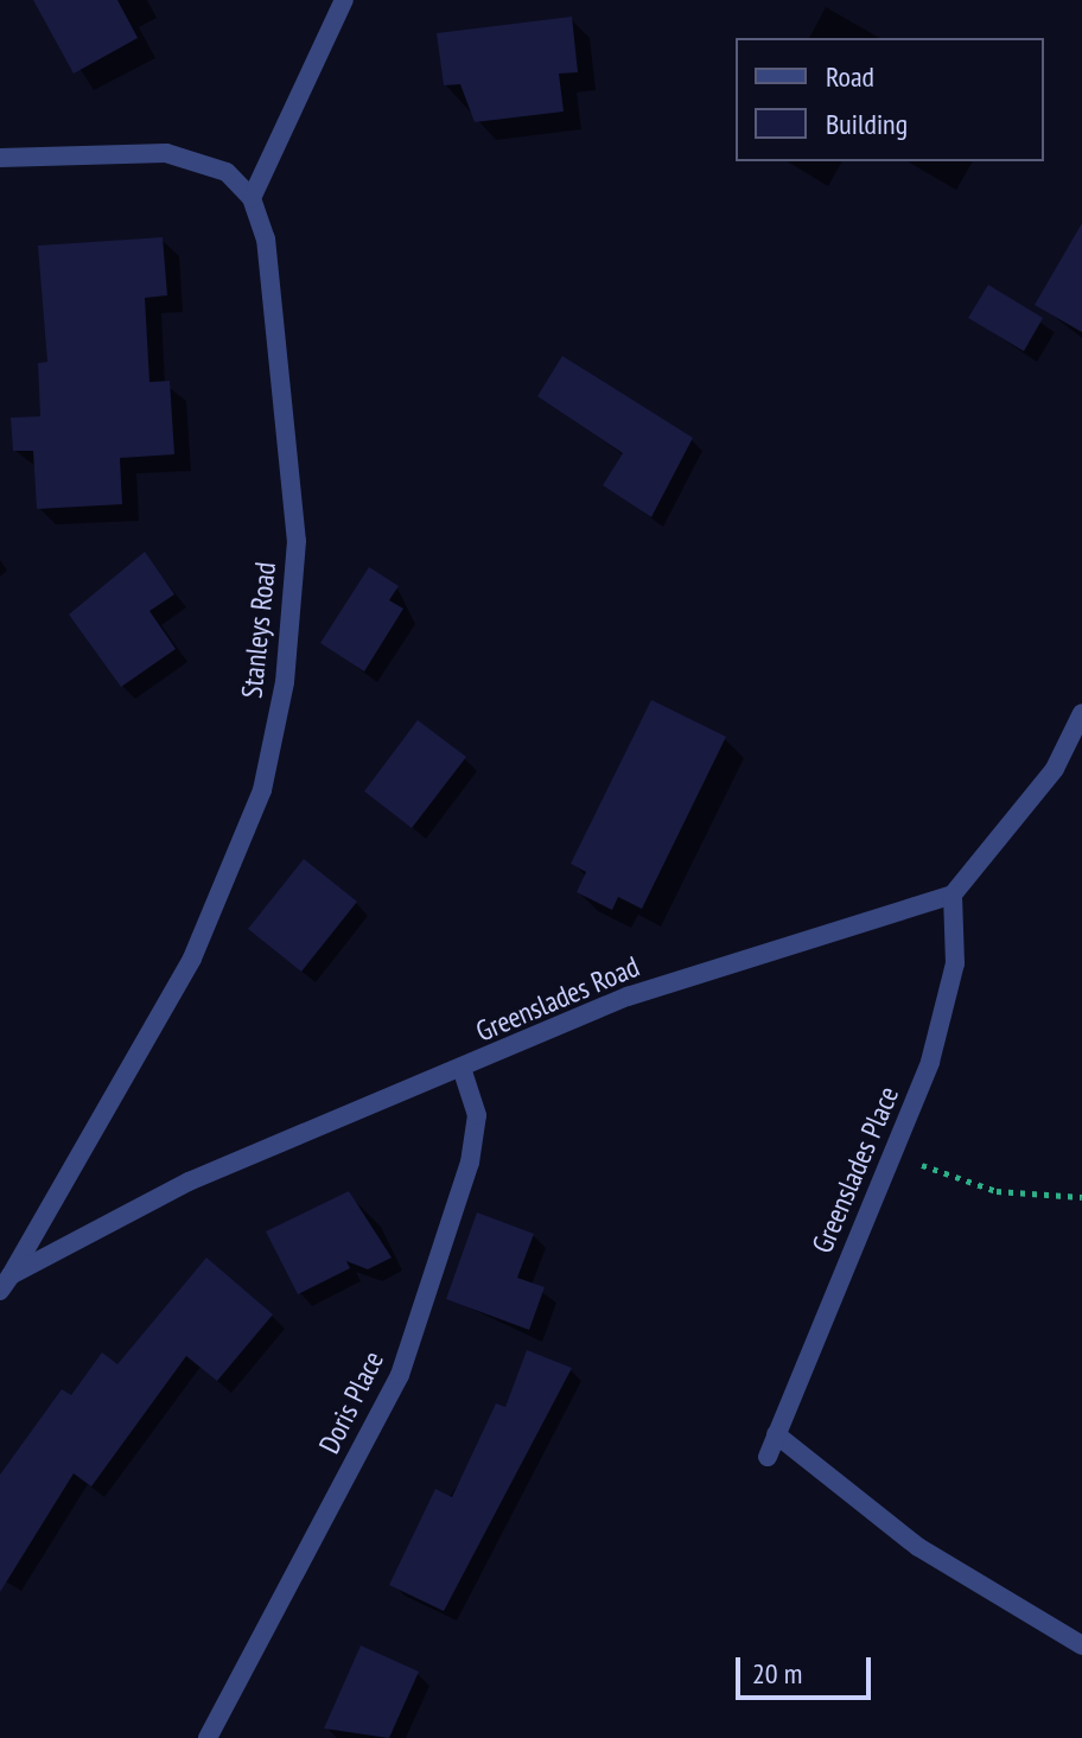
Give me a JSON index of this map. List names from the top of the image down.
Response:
{
  "streets": {
    "street": [
      "Stanleys Road",
      "Greenslades Road",
      "Greenslades Place",
      "Doris Place"
    ]
  },
  "crossings": [
    ["Stanleys Road", "Greenslades Road"],
    ["Greenslades Road", "Greenslades Place"],
    ["Greenslades Road", "Doris Place"]
  ],
  "legend": ["Road", "Building"],
  "scale_bar": "20 m"
}
